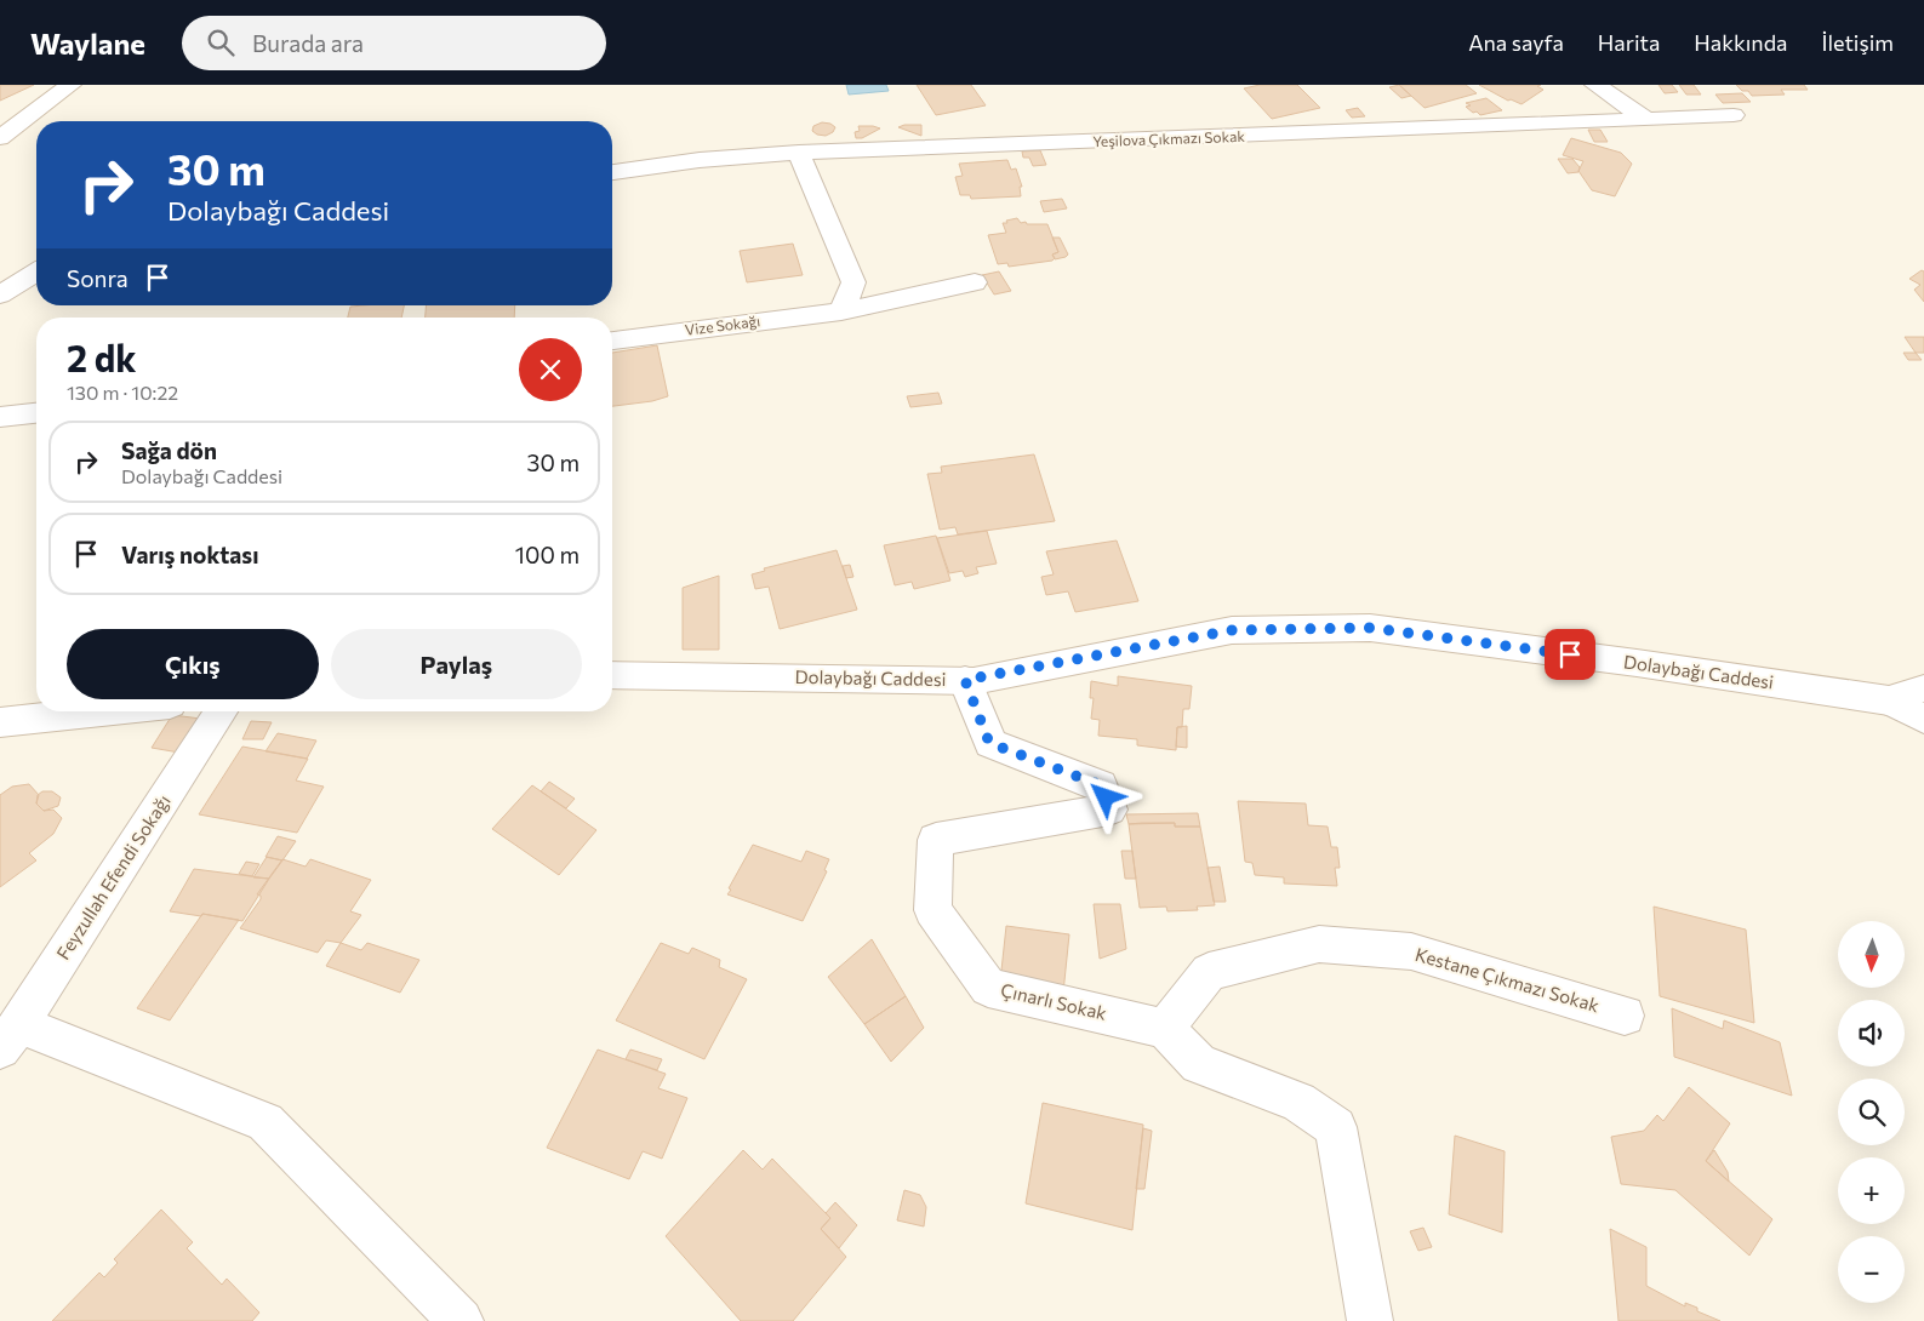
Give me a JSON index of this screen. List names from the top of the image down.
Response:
{
  "streets": {
    "street": [
      "Yeşilova Çıkmazı Sokak",
      "Vize Sokağı",
      "Dolaybağı Caddesi",
      "Feyzullah Efendi Sokağı",
      "Kestane Çıkmazı Sokak",
      "Çınarlı Sokak"
    ]
  },
  "crossings": [
    ["Dolaybağı Caddesi", "Çınarlı Sokak"],
    ["Kestane Çıkmazı Sokak", "Çınarlı Sokak"]
  ],
  "north": "bottom",
  "page": {
    "header": "Waylane",
    "search": "Burada ara",
    "nav": [
      "Ana sayfa",
      "Harita",
      "Hakkında",
      "İletişim"
    ],
    "turn": ["30 m", "Dolaybağı Caddesi"],
    "then": "Sonra",
    "heading": ["2 dk", "130 m · 10:22"],
    "list": [
      {
        "name": "Sağa dön",
        "note": "Dolaybağı Caddesi",
        "value": "30 m"
      },
      {
        "name": "Varış noktası",
        "value": "100 m"
      }
    ],
    "buttons": ["Çıkış", "Paylaş"],
    "map_buttons": ["+", "−"]
  }
}
